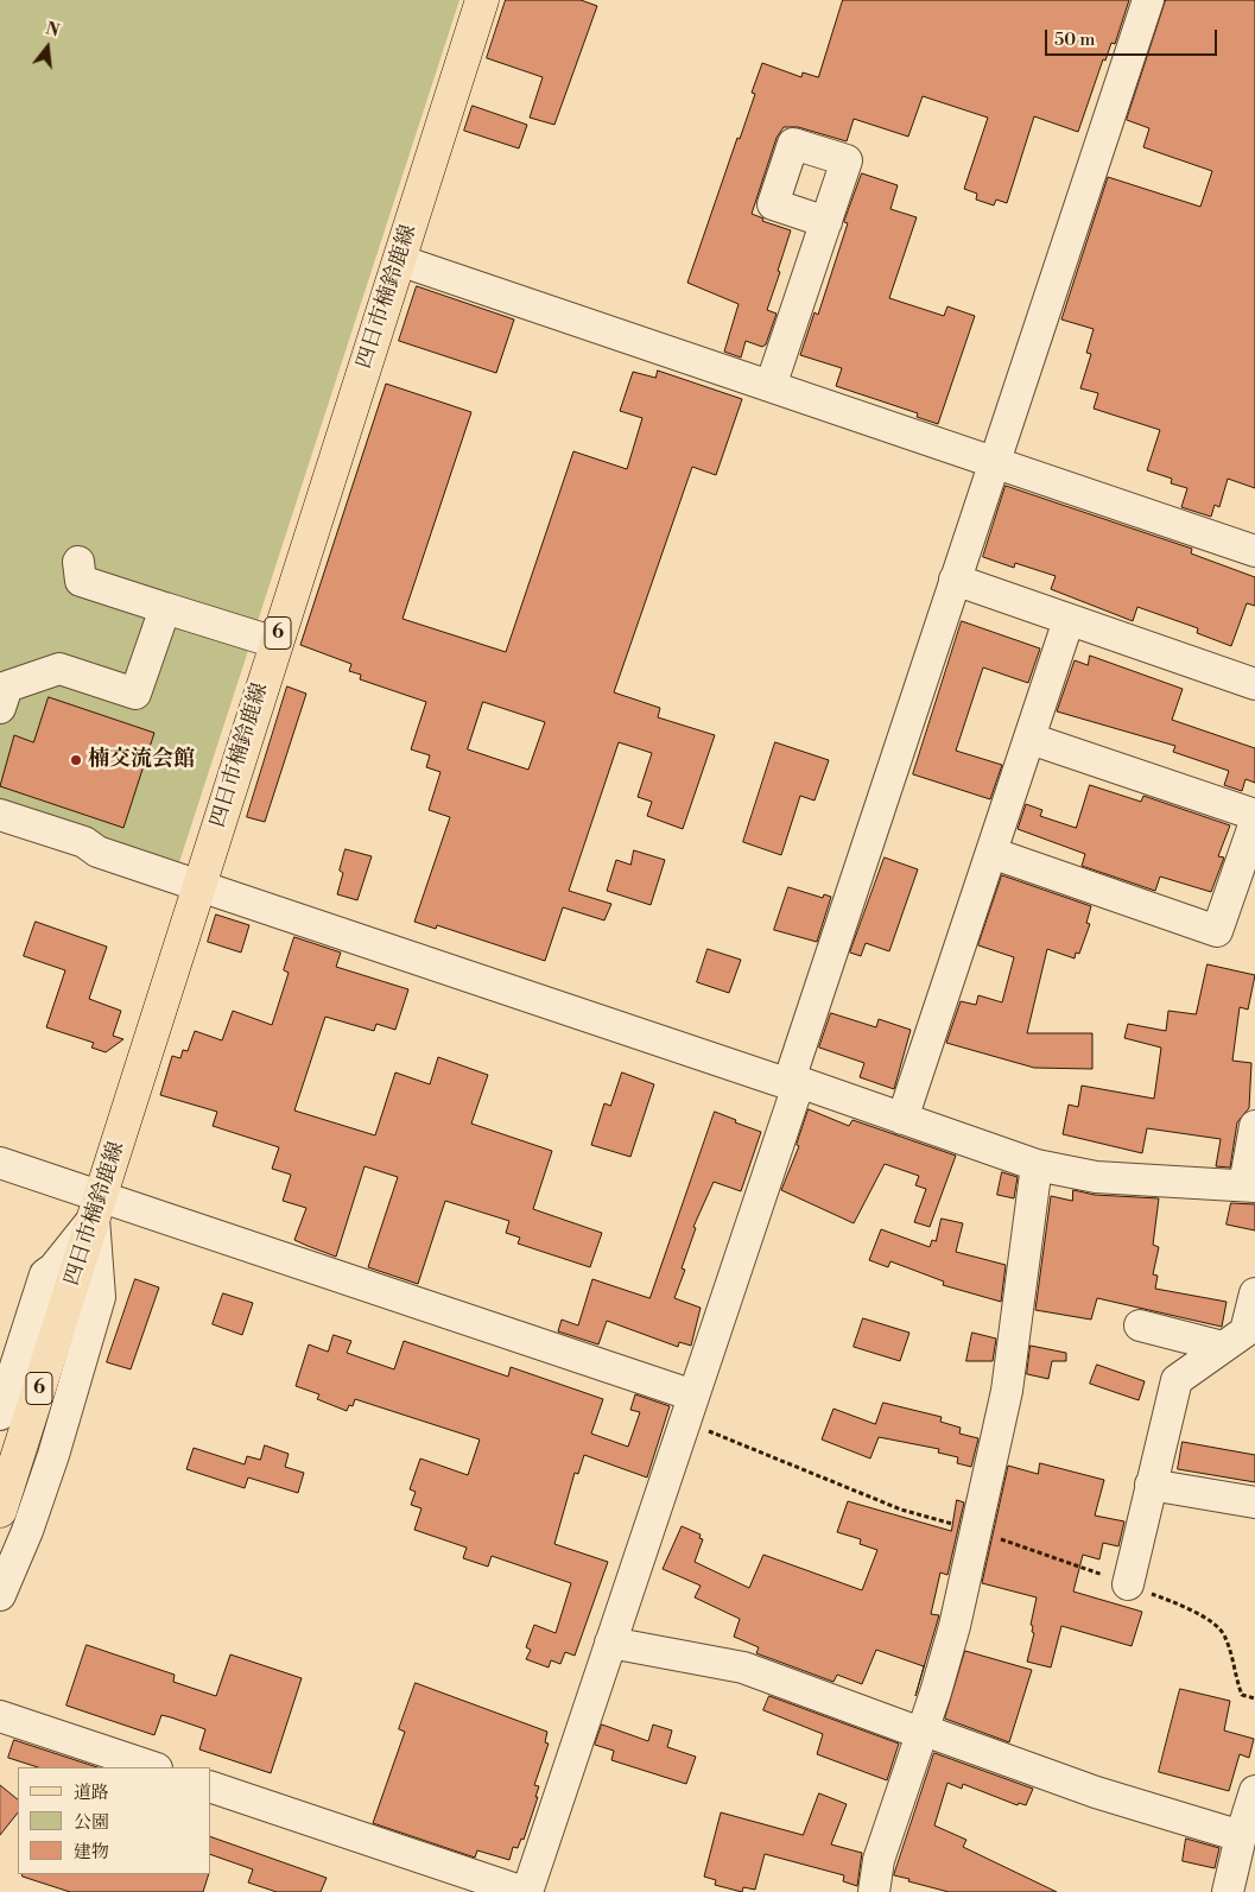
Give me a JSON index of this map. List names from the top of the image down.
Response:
{
  "streets": {
    "main road": ["四日市楠鈴鹿線", "6"]
  },
  "places": ["楠交流会館"],
  "legend": ["道路", "公園", "建物"],
  "scale_bar": "50 m",
  "north": "top"
}
